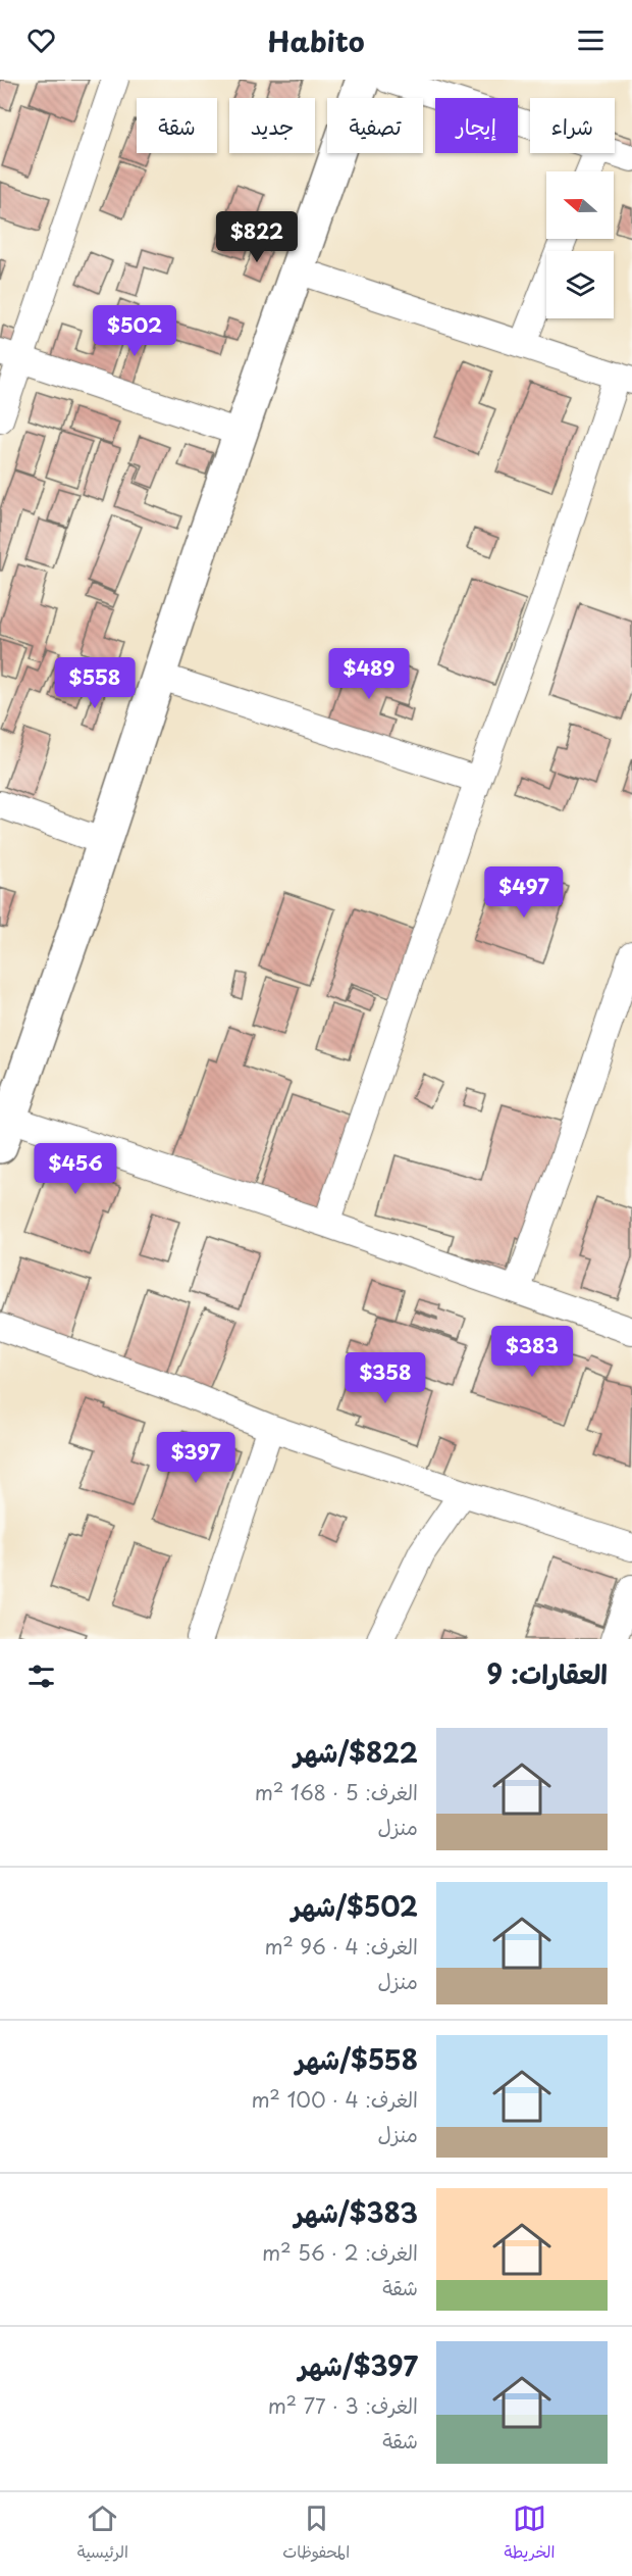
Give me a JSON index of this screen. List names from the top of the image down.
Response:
{
  "north": "left",
  "page": {
    "header": "Habito",
    "chip": [
      "شراء",
      "إيجار",
      "تصفية",
      "جديد",
      "شقة"
    ],
    "price": [
      "$822",
      "$502",
      "$489",
      "$558",
      "$497",
      "$456",
      "$383",
      "$358",
      "$397"
    ],
    "heading": "العقارات: 9",
    "list": [
      {
        "name": "$822/شهر",
        "note": "الغرف: 5 · 168 m² · منزل"
      },
      {
        "name": "$502/شهر",
        "note": "الغرف: 4 · 96 m² · منزل"
      },
      {
        "name": "$558/شهر",
        "note": "الغرف: 4 · 100 m² · منزل"
      },
      {
        "name": "$383/شهر",
        "note": "الغرف: 2 · 56 m² · شقة"
      },
      {
        "name": "$397/شهر",
        "note": "الغرف: 3 · 77 m² · شقة"
      }
    ],
    "tabs": ["الخريطة", "المحفوظات", "الرئيسية"]
  }
}
